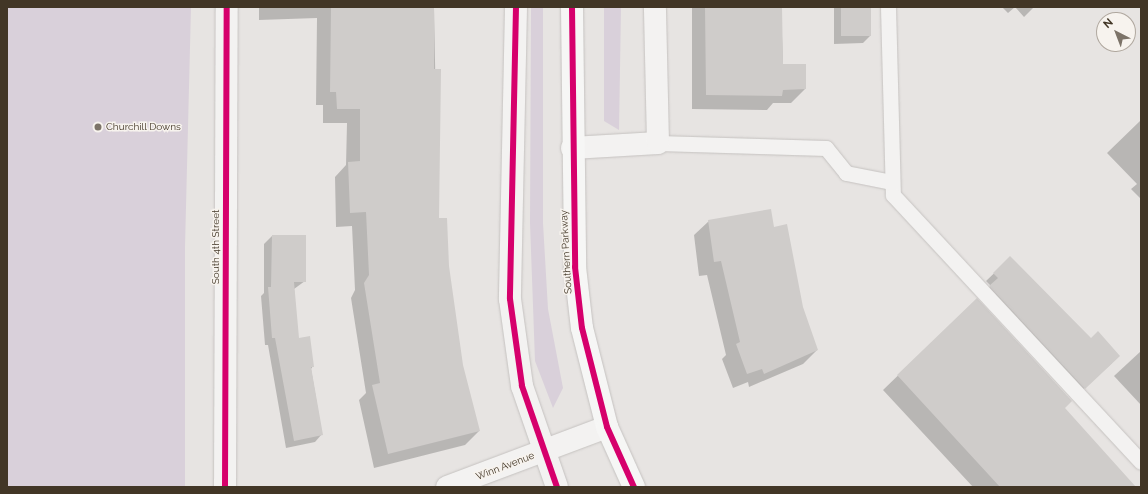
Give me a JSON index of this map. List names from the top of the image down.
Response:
{
  "streets": {
    "main road": ["Southern Parkway"],
    "street": ["South 4th Street", "Winn Avenue"]
  },
  "crossings": [
    ["Southern Parkway", "Winn Avenue"]
  ],
  "places": ["Churchill Downs"],
  "north": "top left"
}
